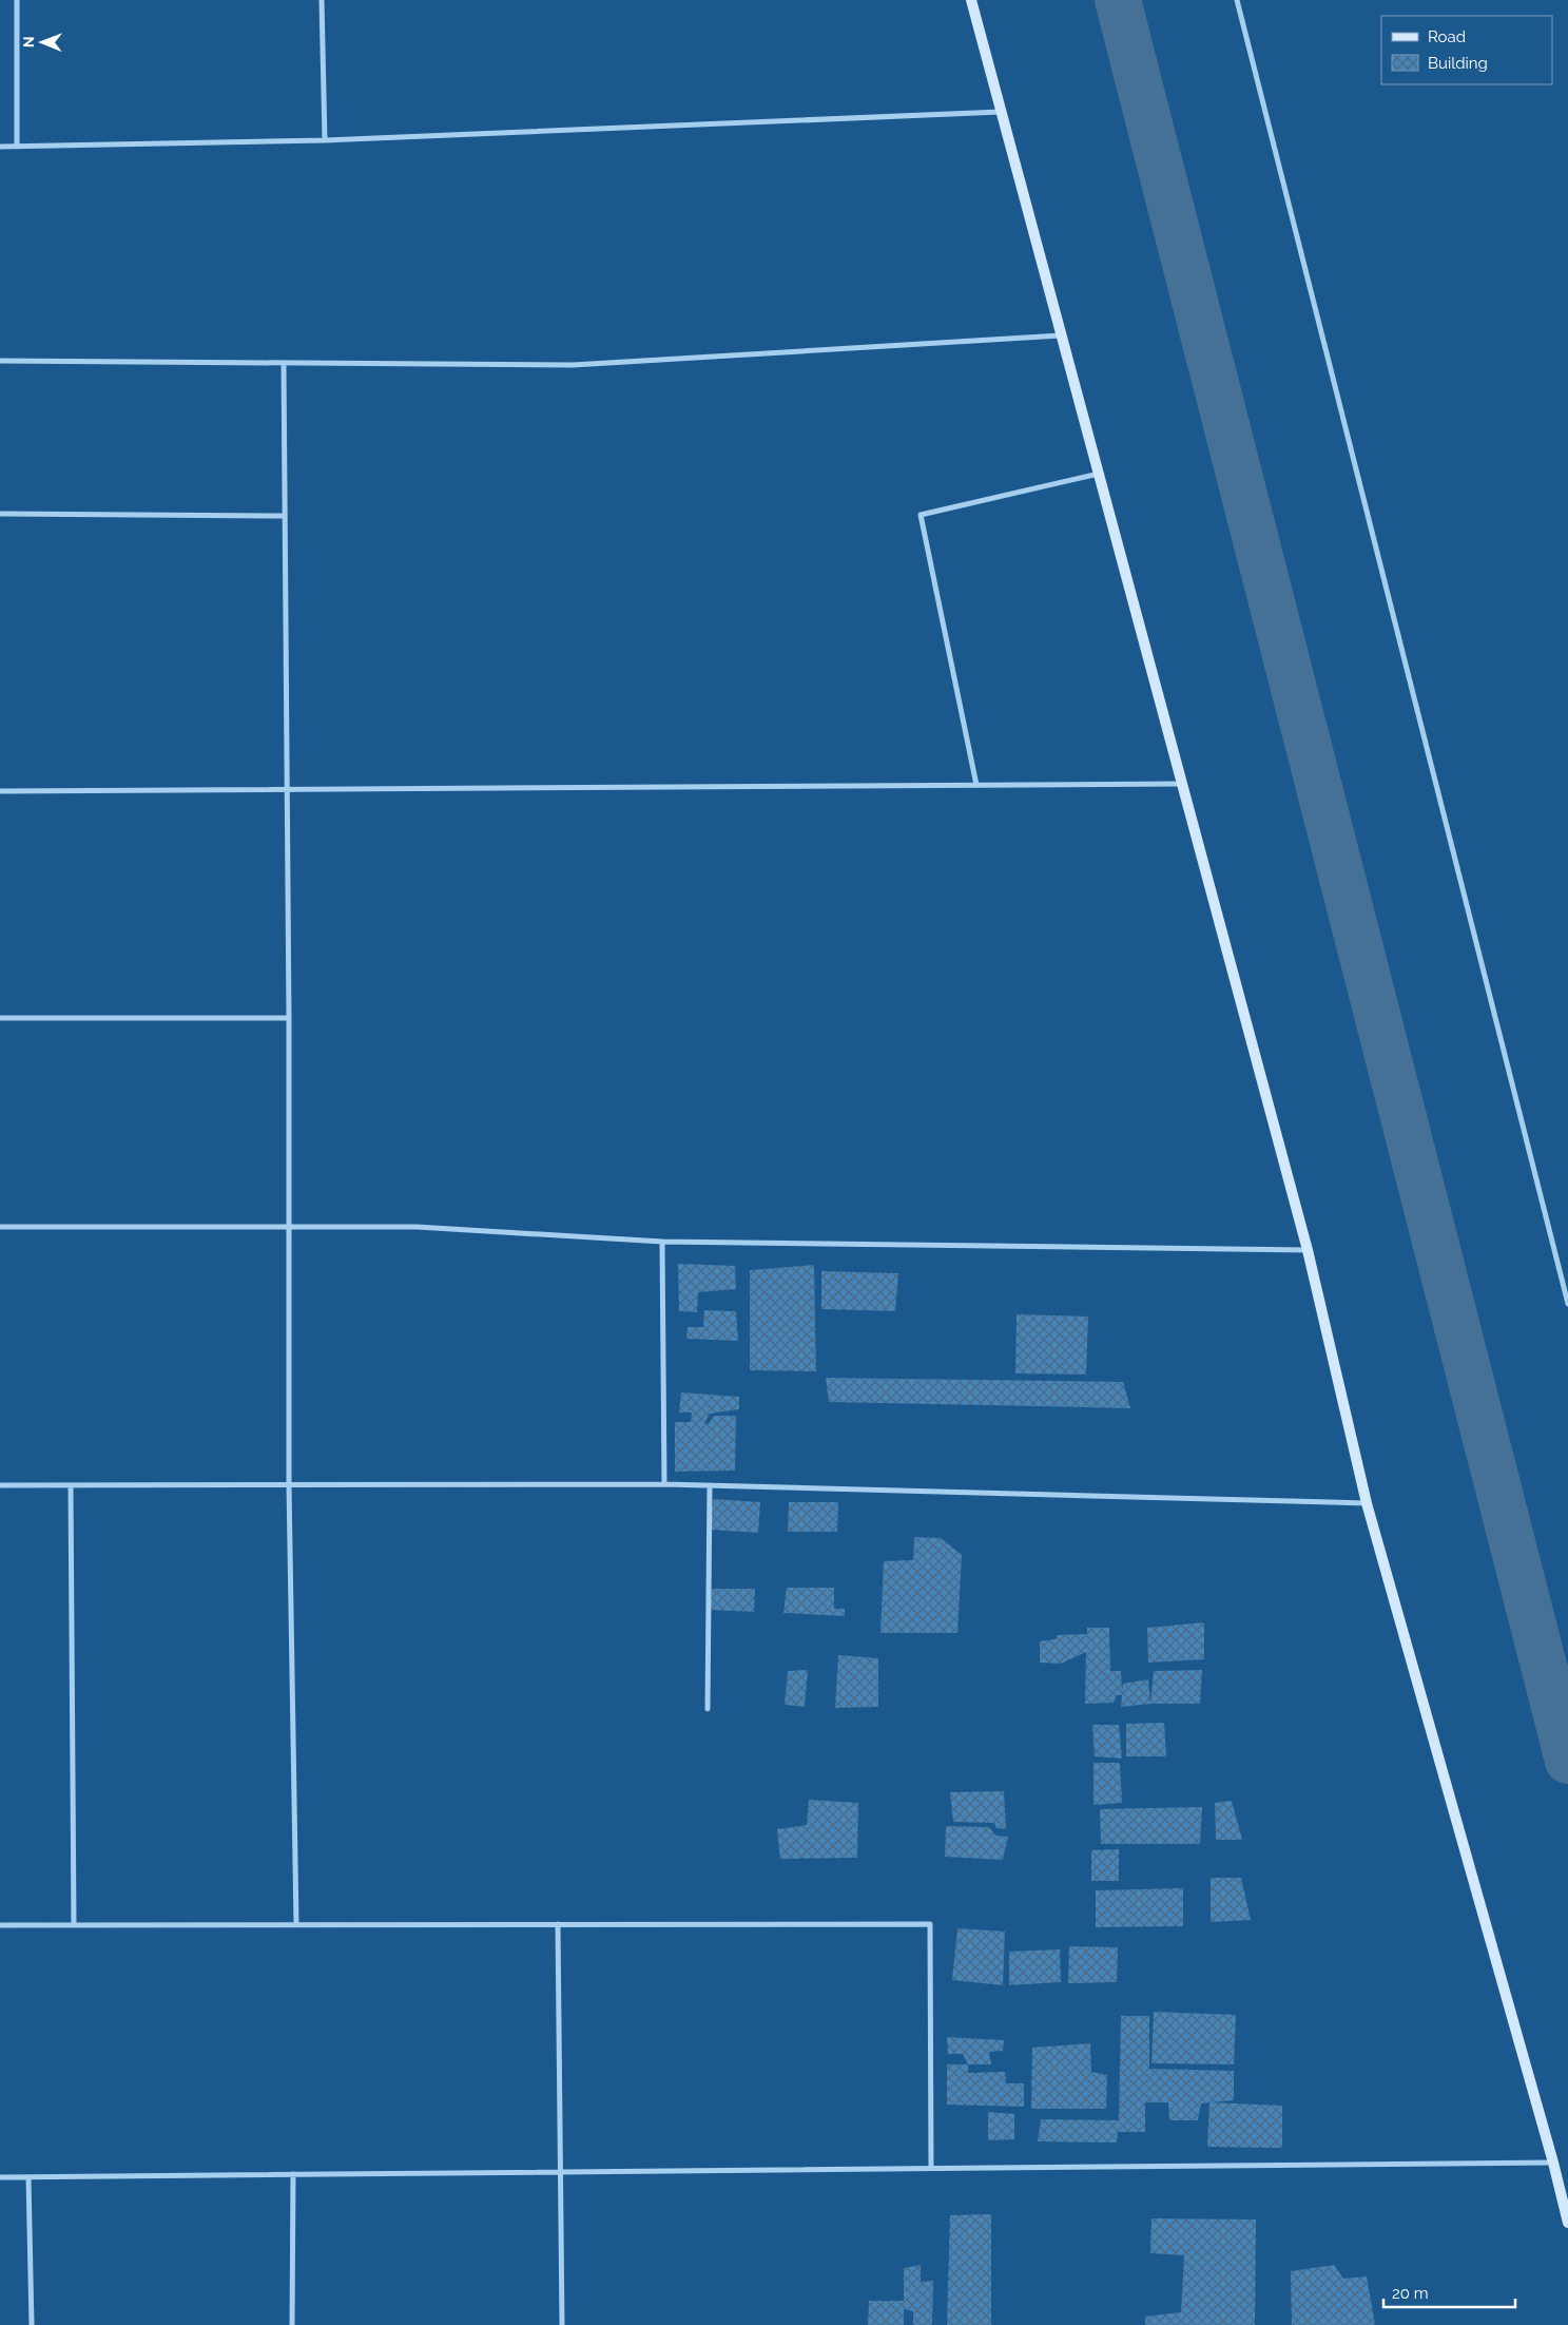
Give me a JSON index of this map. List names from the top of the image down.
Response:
{
  "legend": ["Road", "Building"],
  "scale_bar": "20 m",
  "north": "left"
}
